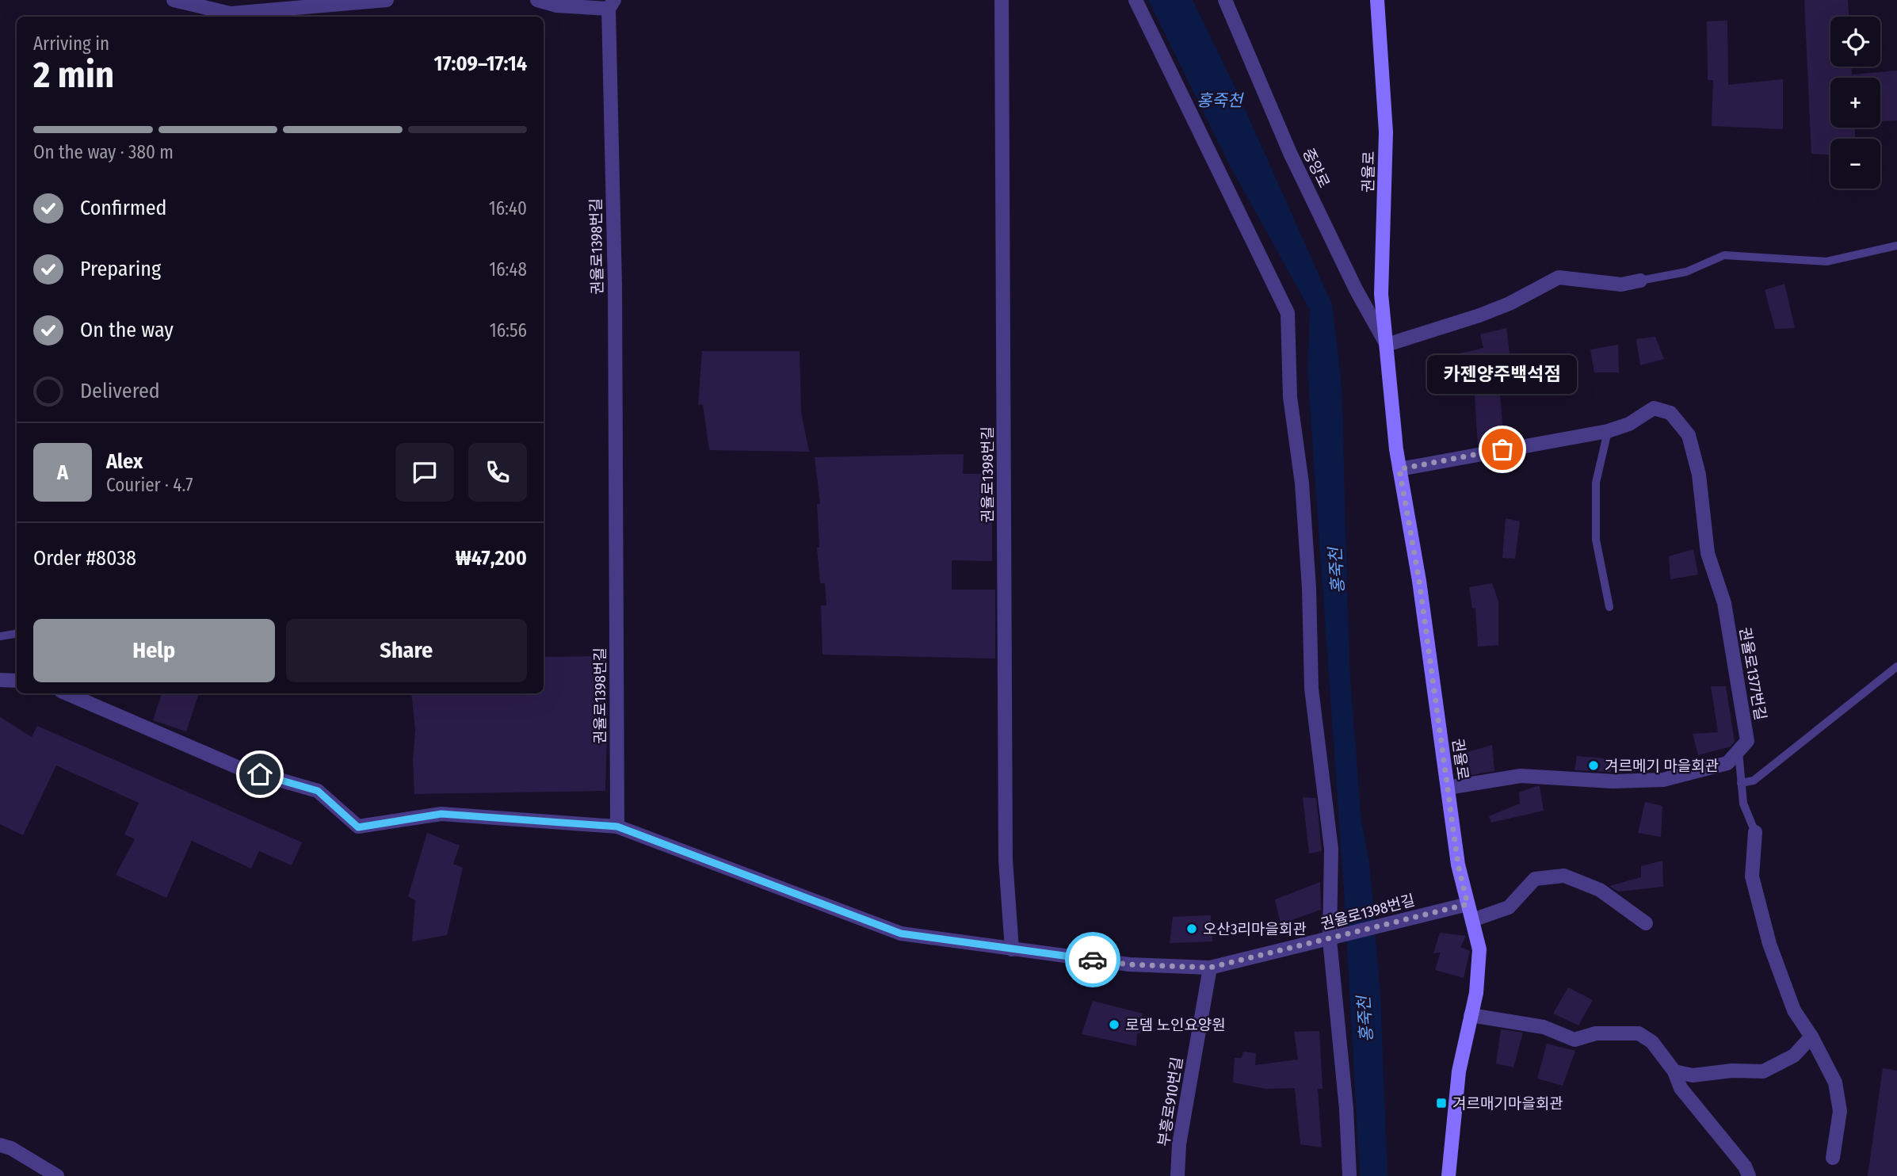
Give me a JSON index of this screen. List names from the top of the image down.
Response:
{
  "streets": {
    "main road": ["권율로"],
    "street": [
      "중앙로",
      "권율로1398번길",
      "권율로1377번길",
      "부흥로910번길"
    ]
  },
  "crossings": [
    ["중앙로", "권율로"],
    ["권율로", "권율로1398번길"],
    ["권율로", "권율로1377번길"],
    ["권율로1398번길", "부흥로910번길"]
  ],
  "water": ["홍죽천"],
  "places": {
    "other": [
      "카젠양주백석점",
      "겨르메기 마을회관",
      "오산3리마을회관",
      "로뎀 노인요양원"
    ],
    "transit": ["겨르매기마을회관"]
  },
  "page": {
    "map_buttons": ["+", "−"],
    "heading": ["2 min", "Arriving in", "17:09–17:14"],
    "panel": [
      "Alex",
      "Courier · 4.7",
      "Order #8038",
      "₩47,200"
    ],
    "bar": "On the way · 380 m",
    "list": [
      ["Confirmed", "16:40"],
      ["Preparing", "16:48"],
      ["On the way", "16:56"],
      "Delivered"
    ],
    "bubble": "카젠양주백석점",
    "round": "A",
    "buttons": ["Help", "Share"]
  }
}
